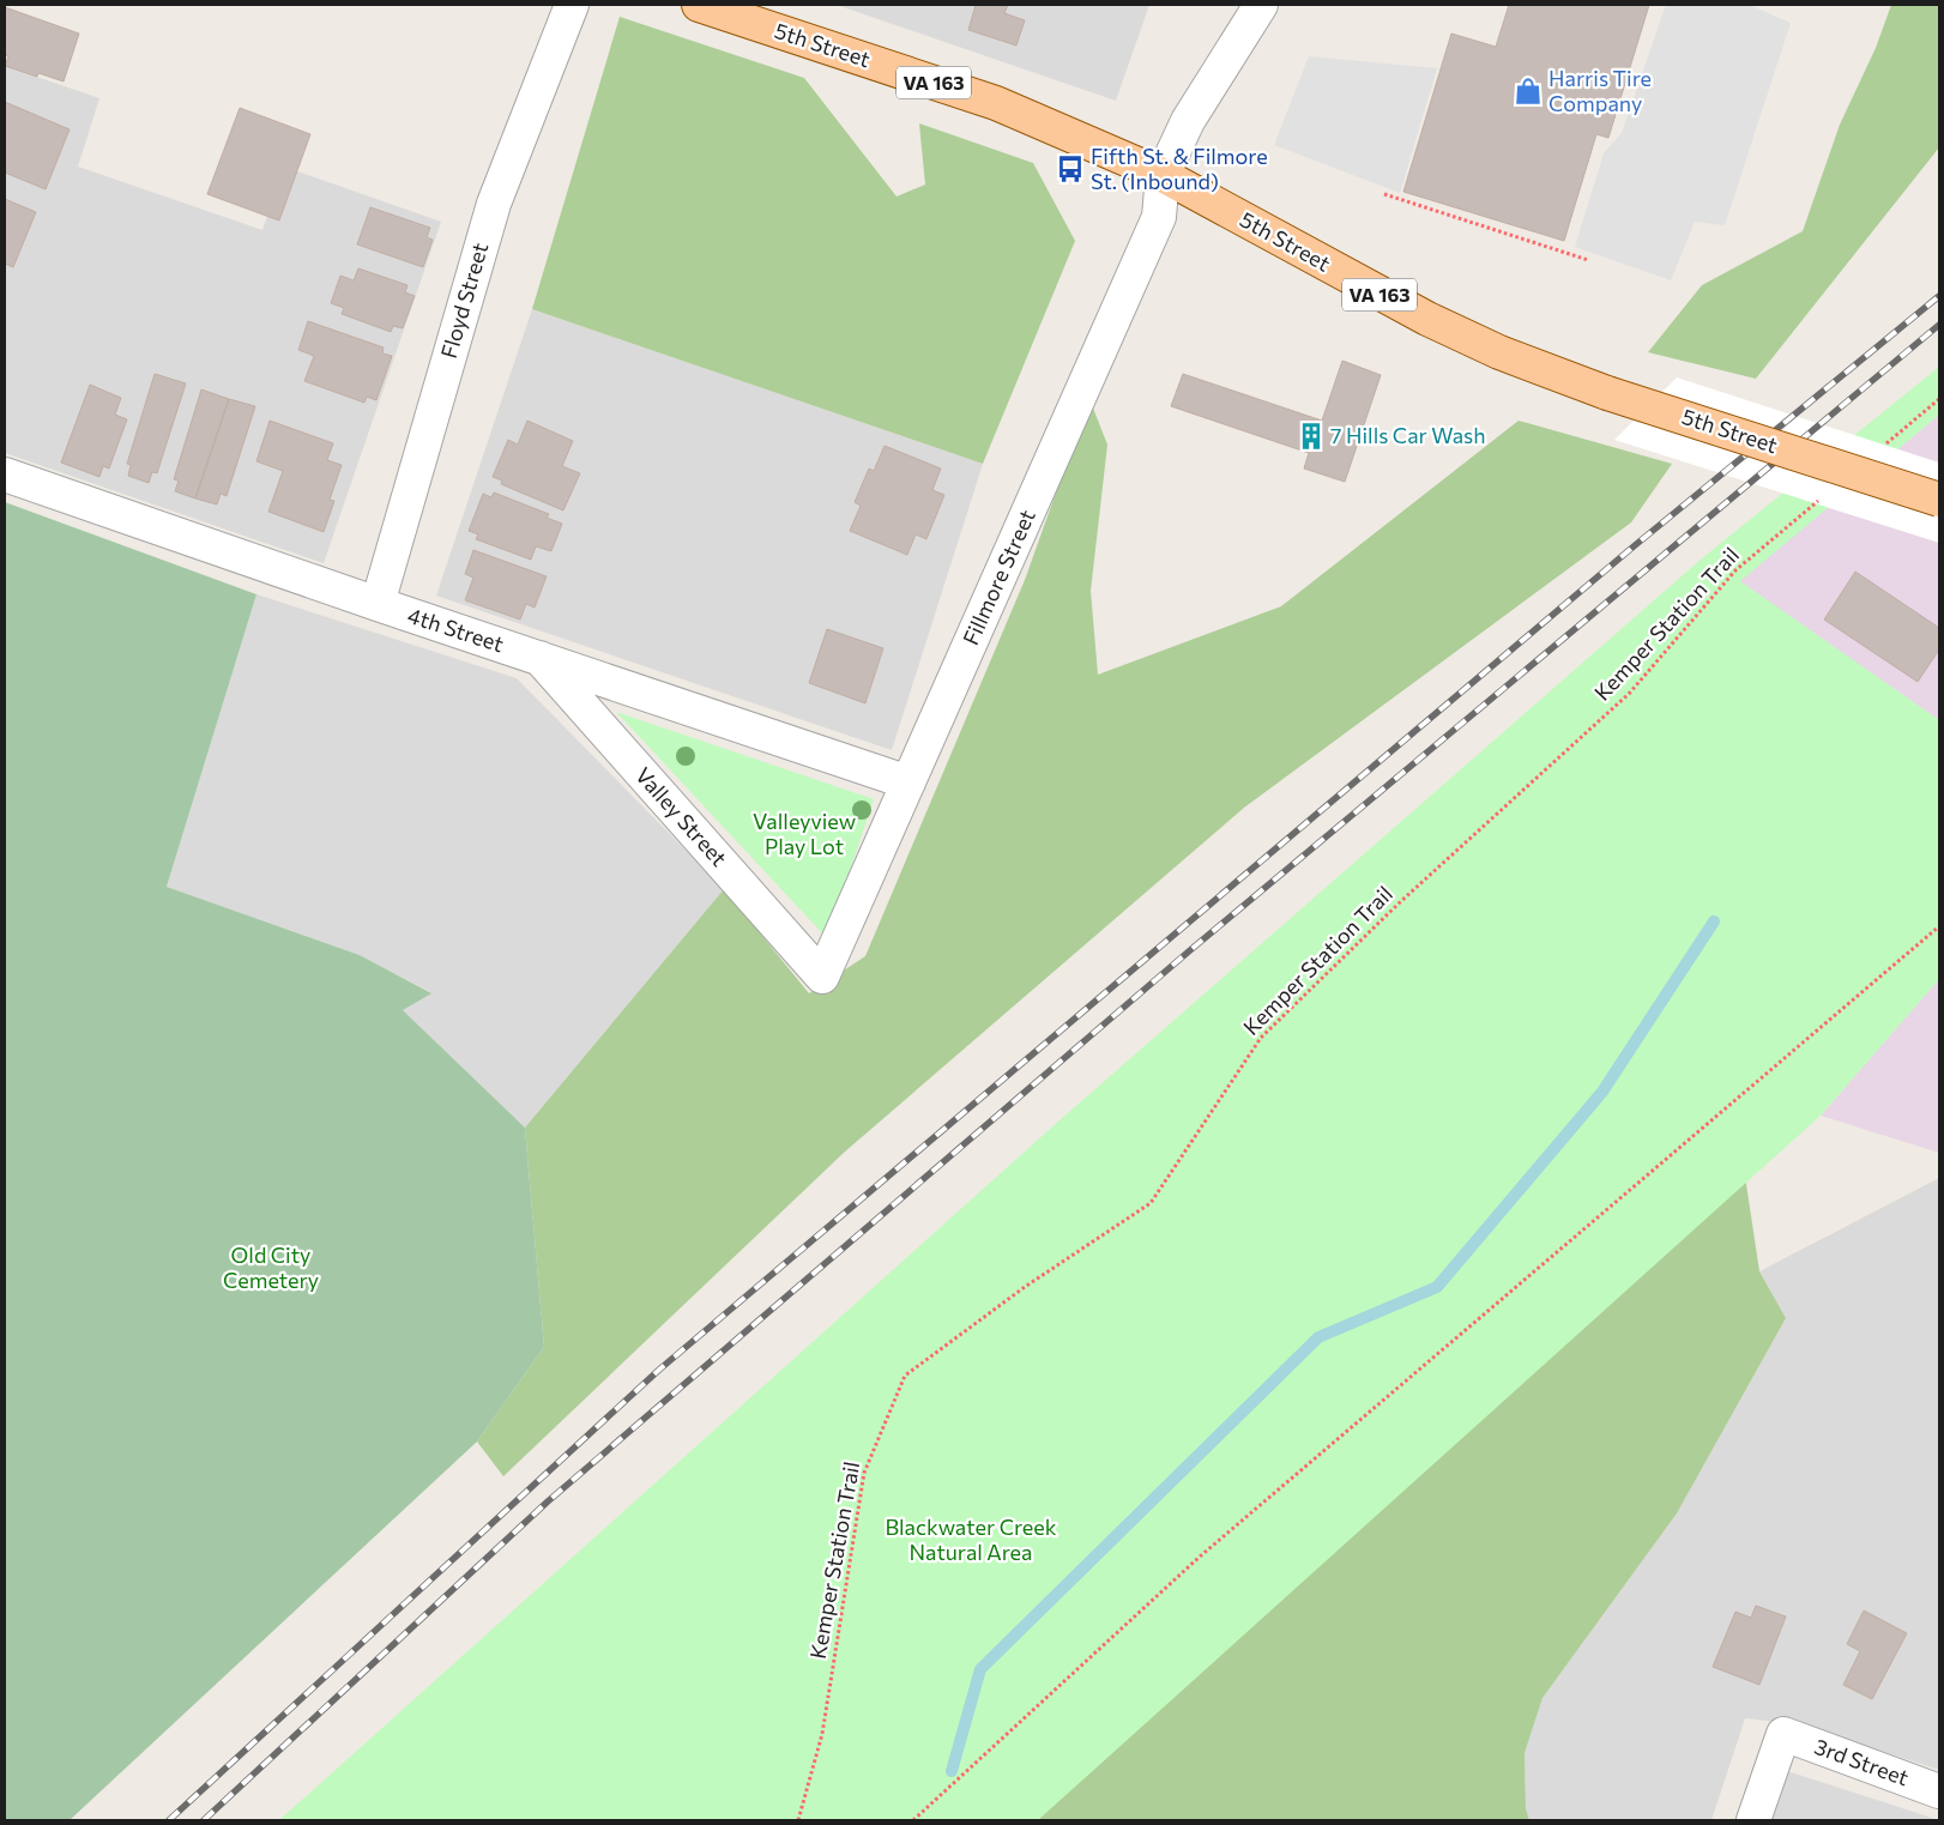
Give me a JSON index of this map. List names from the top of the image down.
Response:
{
  "streets": {
    "main road": ["5th Street", "VA 163"],
    "street": [
      "Floyd Street",
      "Fillmore Street",
      "4th Street",
      "Valley Street",
      "3rd Street"
    ],
    "path": ["Kemper Station Trail"]
  },
  "crossings": [
    ["5th Street", "Fillmore Street"],
    ["Floyd Street", "4th Street"],
    ["Fillmore Street", "4th Street"],
    ["Fillmore Street", "Valley Street"],
    ["4th Street", "Valley Street"]
  ],
  "parks": ["Valleyview Play Lot", "Old City Cemetery", "Blackwater Creek Natural Area"],
  "places": {
    "shop": ["Harris Tire Company"],
    "bus stop": ["Fifth St. & Filmore St. (Inbound)"],
    "building": ["7 Hills Car Wash"]
  }
}
